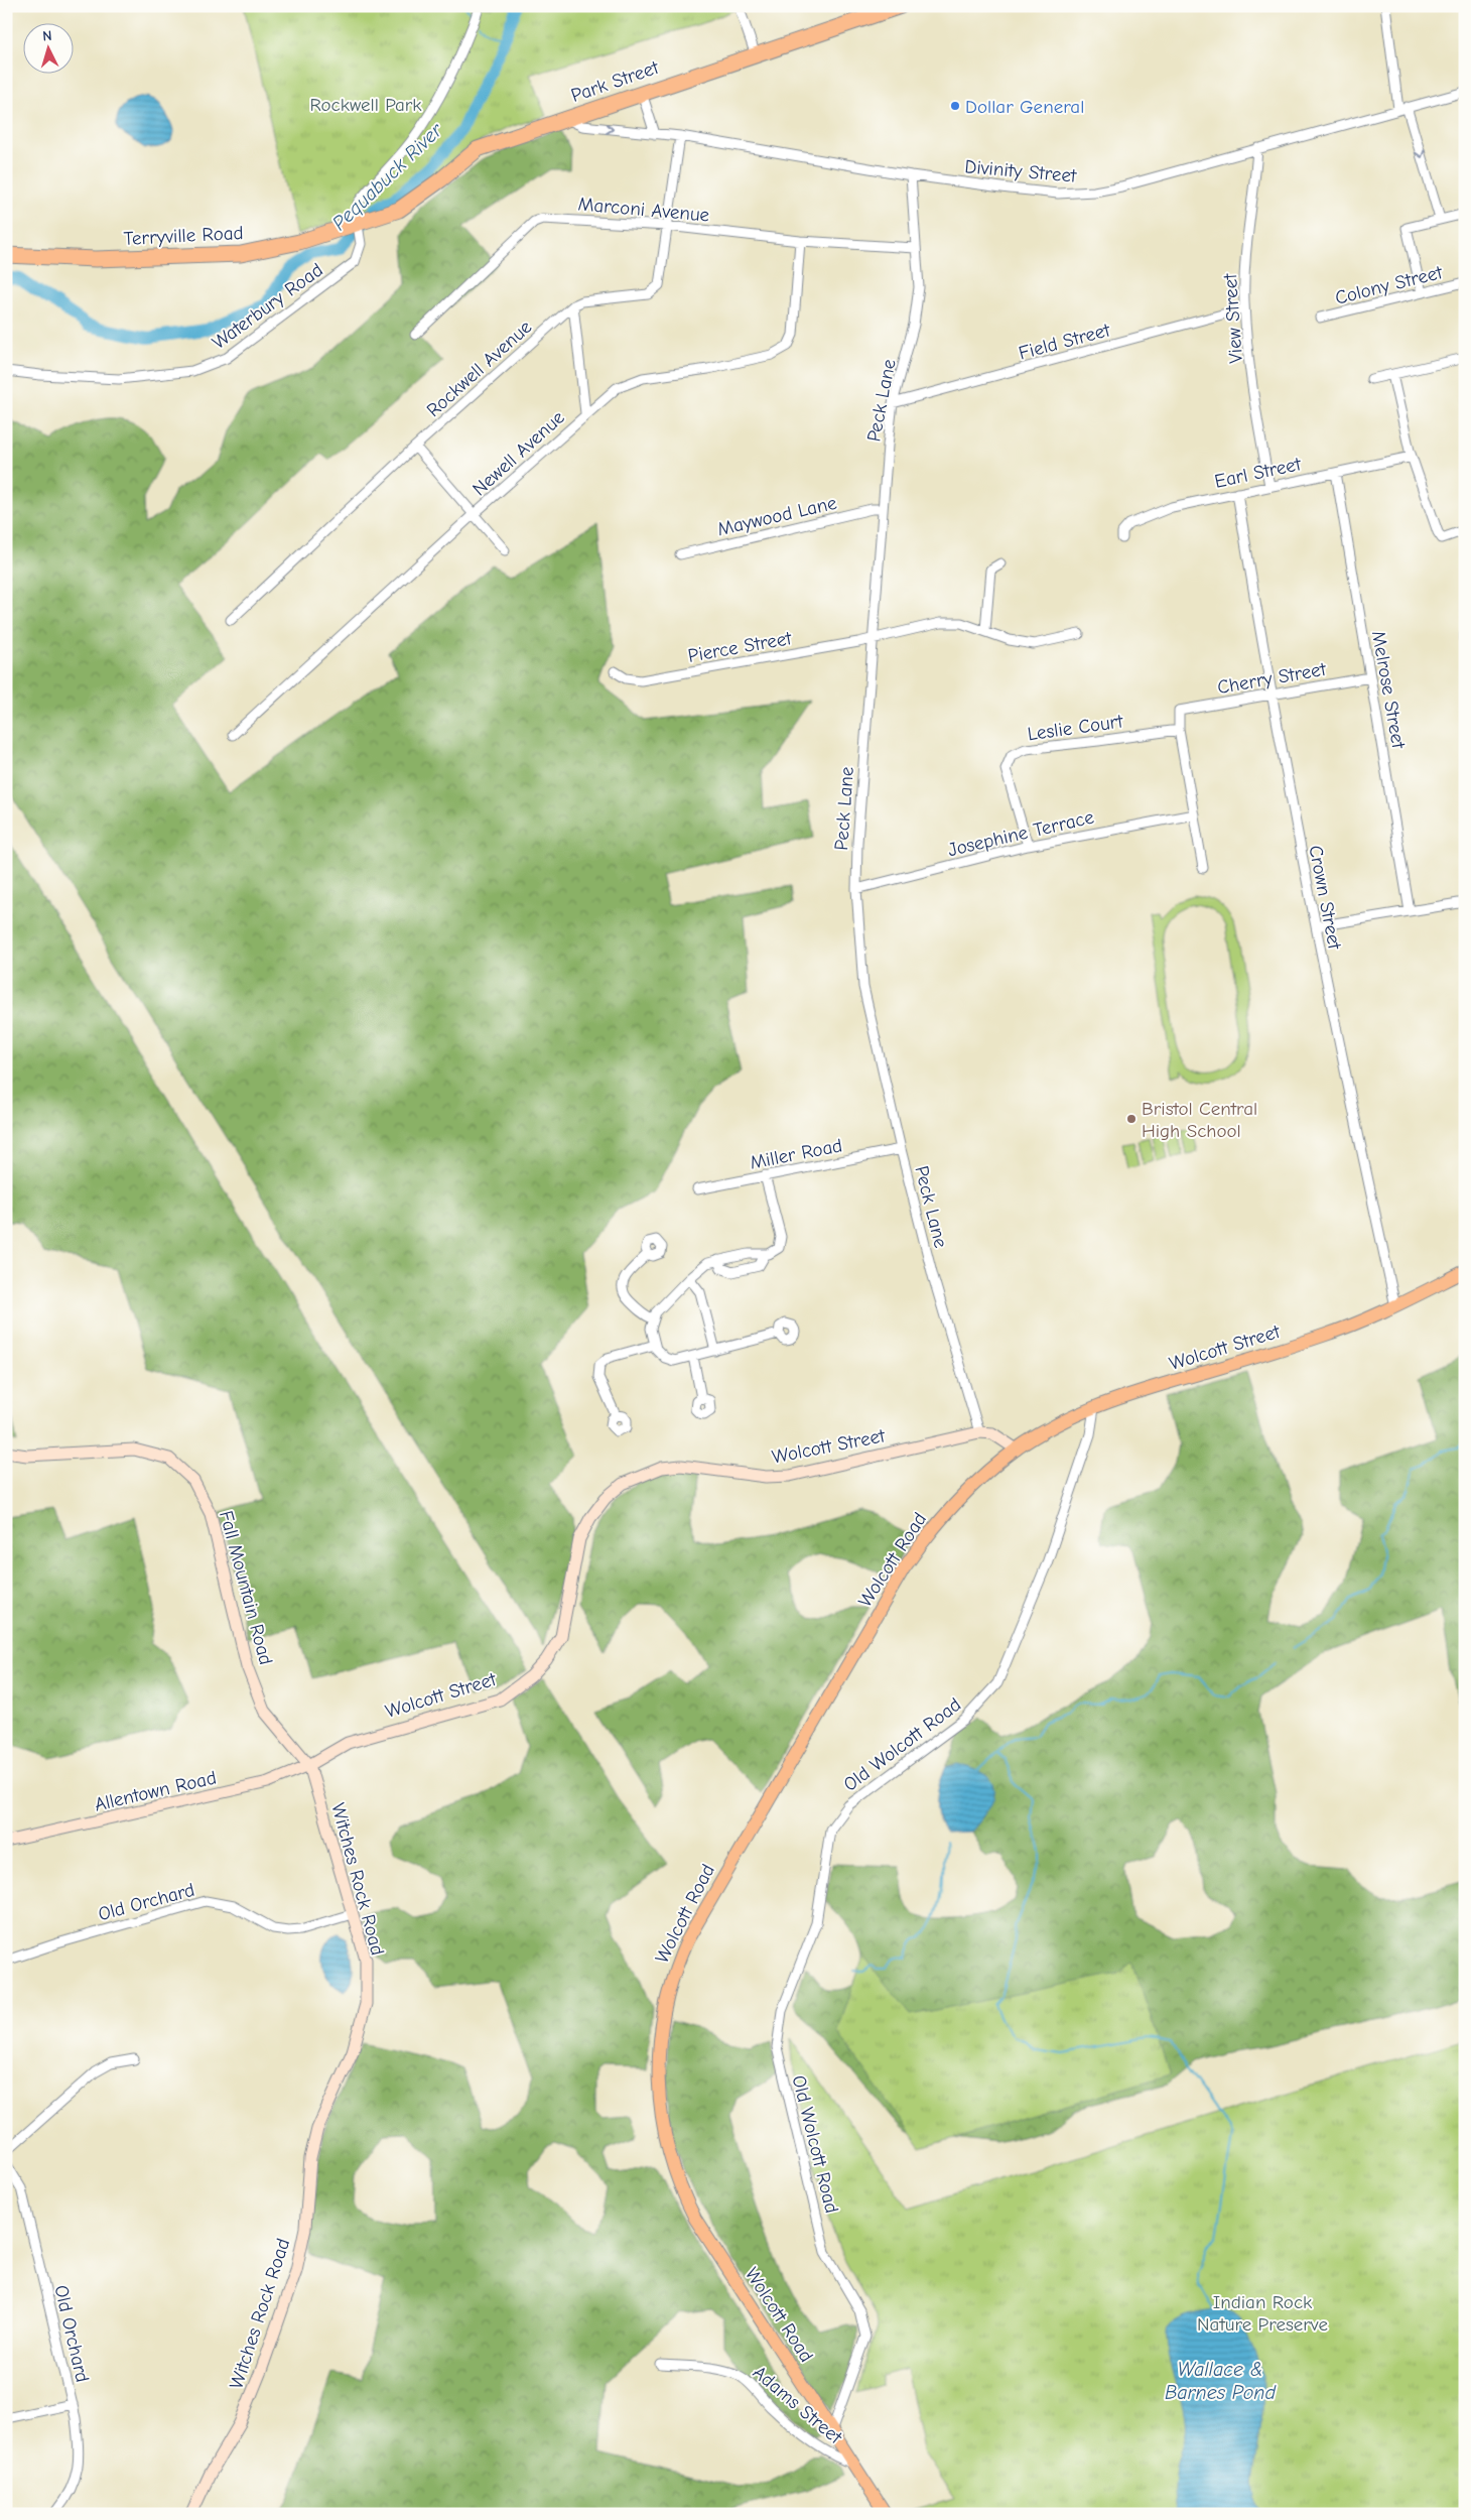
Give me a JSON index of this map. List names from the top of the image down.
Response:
{
  "streets": {
    "highway": ["Park Street", "Terryville Road"],
    "main road": [
      "Wolcott Street",
      "Wolcott Road",
      "Fall Mountain Road",
      "Allentown Road",
      "Witches Rock Road"
    ],
    "street": [
      "Divinity Street",
      "Marconi Avenue",
      "Colony Street",
      "Waterbury Road",
      "View Street",
      "Field Street",
      "Rockwell Avenue",
      "Peck Lane",
      "Newell Avenue",
      "Earl Street",
      "Maywood Lane",
      "Pierce Street",
      "Cherry Street",
      "Melrose Street",
      "Leslie Court",
      "Josephine Terrace",
      "Crown Street",
      "Miller Road",
      "Old Wolcott Road",
      "Old Orchard",
      "Adams Street"
    ]
  },
  "crossings": [
    ["Park Street", "Divinity Street"],
    ["Park Street", "Terryville Road"],
    ["Park Street", "Waterbury Road"],
    ["Divinity Street", "View Street"],
    ["Divinity Street", "Rockwell Avenue"],
    ["Divinity Street", "Peck Lane"],
    ["Marconi Avenue", "Rockwell Avenue"],
    ["Marconi Avenue", "Peck Lane"],
    ["Marconi Avenue", "Newell Avenue"],
    ["Terryville Road", "Waterbury Road"],
    ["View Street", "Field Street"],
    ["View Street", "Earl Street"],
    ["Field Street", "Peck Lane"],
    ["Peck Lane", "Maywood Lane"],
    ["Peck Lane", "Pierce Street"],
    ["Peck Lane", "Josephine Terrace"],
    ["Peck Lane", "Miller Road"],
    ["Peck Lane", "Wolcott Street"],
    ["Earl Street", "Melrose Street"],
    ["Earl Street", "Crown Street"],
    ["Cherry Street", "Melrose Street"],
    ["Cherry Street", "Leslie Court"],
    ["Cherry Street", "Crown Street"],
    ["Leslie Court", "Josephine Terrace"],
    ["Crown Street", "Wolcott Street"],
    ["Wolcott Street", "Wolcott Road"],
    ["Wolcott Street", "Fall Mountain Road"],
    ["Wolcott Street", "Old Wolcott Road"],
    ["Wolcott Street", "Allentown Road"],
    ["Wolcott Street", "Witches Rock Road"],
    ["Wolcott Road", "Old Wolcott Road"],
    ["Wolcott Road", "Adams Street"],
    ["Fall Mountain Road", "Allentown Road"],
    ["Fall Mountain Road", "Witches Rock Road"],
    ["Allentown Road", "Witches Rock Road"],
    ["Witches Rock Road", "Old Orchard"]
  ],
  "water": ["Pequabuck River", "Wallace & Barnes Pond"],
  "parks": ["Rockwell Park", "Indian Rock Nature Preserve"],
  "places": ["Dollar General", "Bristol Central High School"],
  "north": "top"
}
